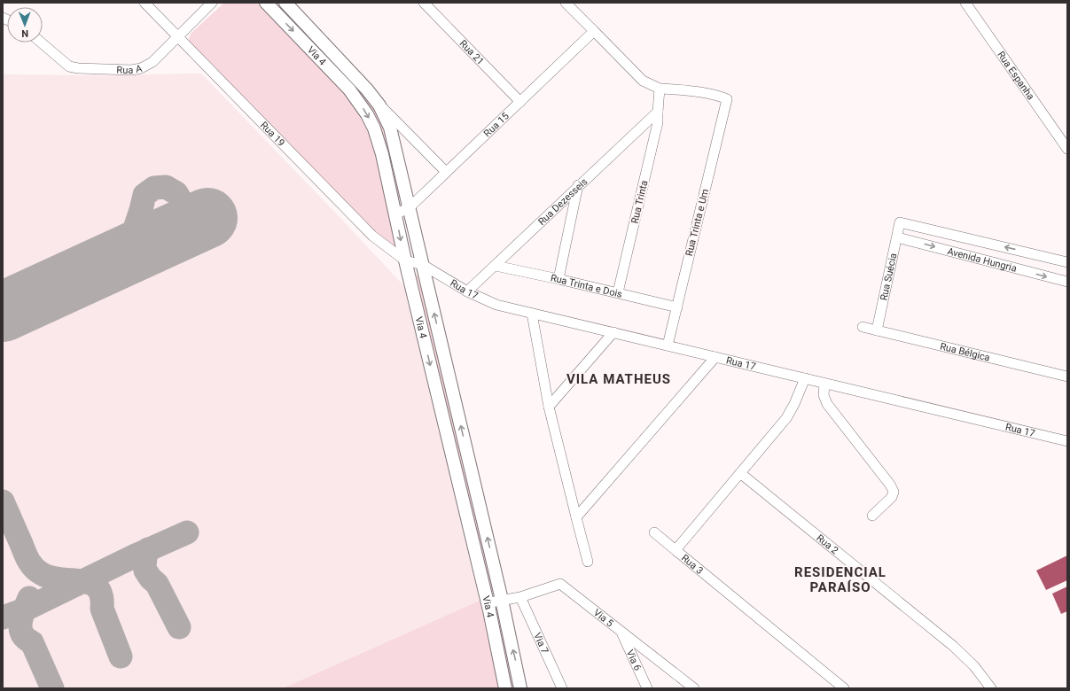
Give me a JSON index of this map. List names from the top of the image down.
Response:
{
  "streets": {
    "street": [
      "Rua 21",
      "Via 4",
      "Rua A",
      "Rua Espanha",
      "Rua 15",
      "Rua 19",
      "Rua Dezesseis",
      "Rua Trinta",
      "Rua Trinta e Um",
      "Avenida Hungria",
      "Rua Suécia",
      "Rua Trinta e Dois",
      "Rua 17",
      "Rua Bélgica",
      "Rua 2",
      "Rua 3",
      "Via 5",
      "Via 7",
      "Via 6"
    ]
  },
  "crossings": [
    ["Rua 21", "Rua 15"],
    ["Via 4", "Rua 15"],
    ["Via 4", "Rua 19"],
    ["Via 4", "Rua 17"],
    ["Via 4", "Via 5"],
    ["Rua A", "Rua 19"],
    ["Rua 19", "Rua 17"],
    ["Rua Dezesseis", "Rua Trinta"],
    ["Rua Dezesseis", "Rua Trinta e Dois"],
    ["Rua Dezesseis", "Rua 17"],
    ["Rua Trinta", "Rua Trinta e Dois"],
    ["Rua Trinta e Um", "Rua Trinta e Dois"],
    ["Rua Trinta e Um", "Rua 17"],
    ["Avenida Hungria", "Rua Suécia"],
    ["Rua Suécia", "Rua Bélgica"],
    ["Rua 17", "Rua 3"],
    ["Rua 2", "Rua 3"],
    ["Via 5", "Via 7"],
    ["Via 5", "Via 6"]
  ],
  "districts": ["VILA MATHEUS", "RESIDENCIAL PARAÍSO"],
  "north": "bottom"
}
